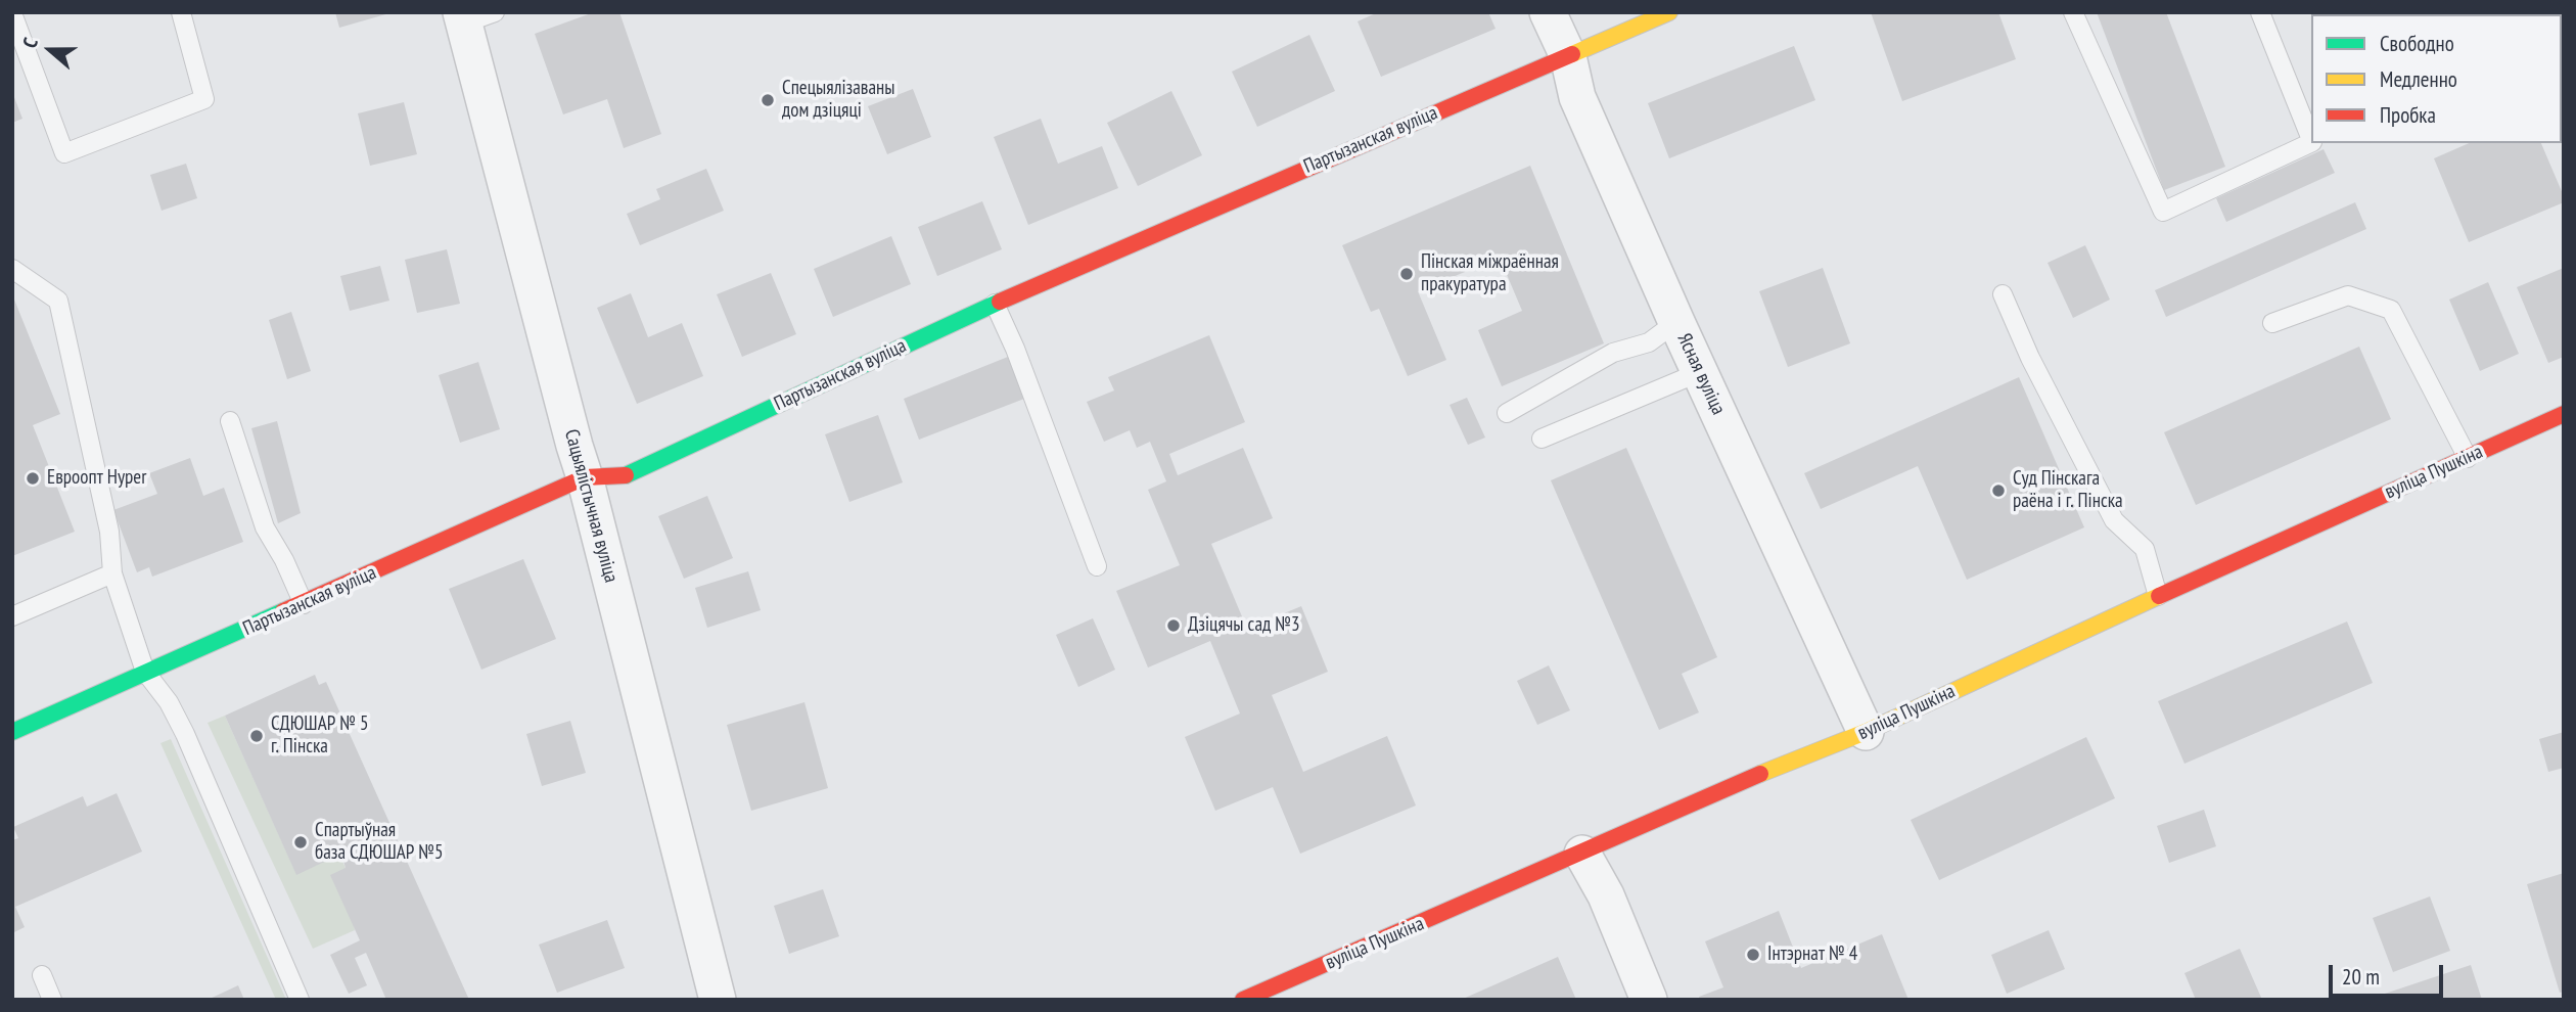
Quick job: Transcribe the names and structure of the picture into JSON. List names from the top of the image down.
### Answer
{
  "streets": {
    "main road": ["Партызанская вуліца", "вуліца Пушкіна"],
    "street": ["Ясная вуліца", "Сацыялістычная вуліца"]
  },
  "crossings": [
    ["Партызанская вуліца", "Ясная вуліца"],
    ["Партызанская вуліца", "Сацыялістычная вуліца"],
    ["Ясная вуліца", "вуліца Пушкіна"]
  ],
  "places": [
    "Спецыялізаваны дом дзіцяці",
    "Пінская міжраённая пракуратура",
    "Евроопт Hyper",
    "Суд Пінскага раёна і г. Пінска",
    "Дзіцячы сад №3",
    "СДЮШАР № 5 г. Пінска",
    "Спартыўная база СДЮШАР №5",
    "Інтэрнат № 4"
  ],
  "legend": ["Свободно", "Медленно", "Пробка"],
  "scale_bar": "20 m",
  "north": "left"
}
